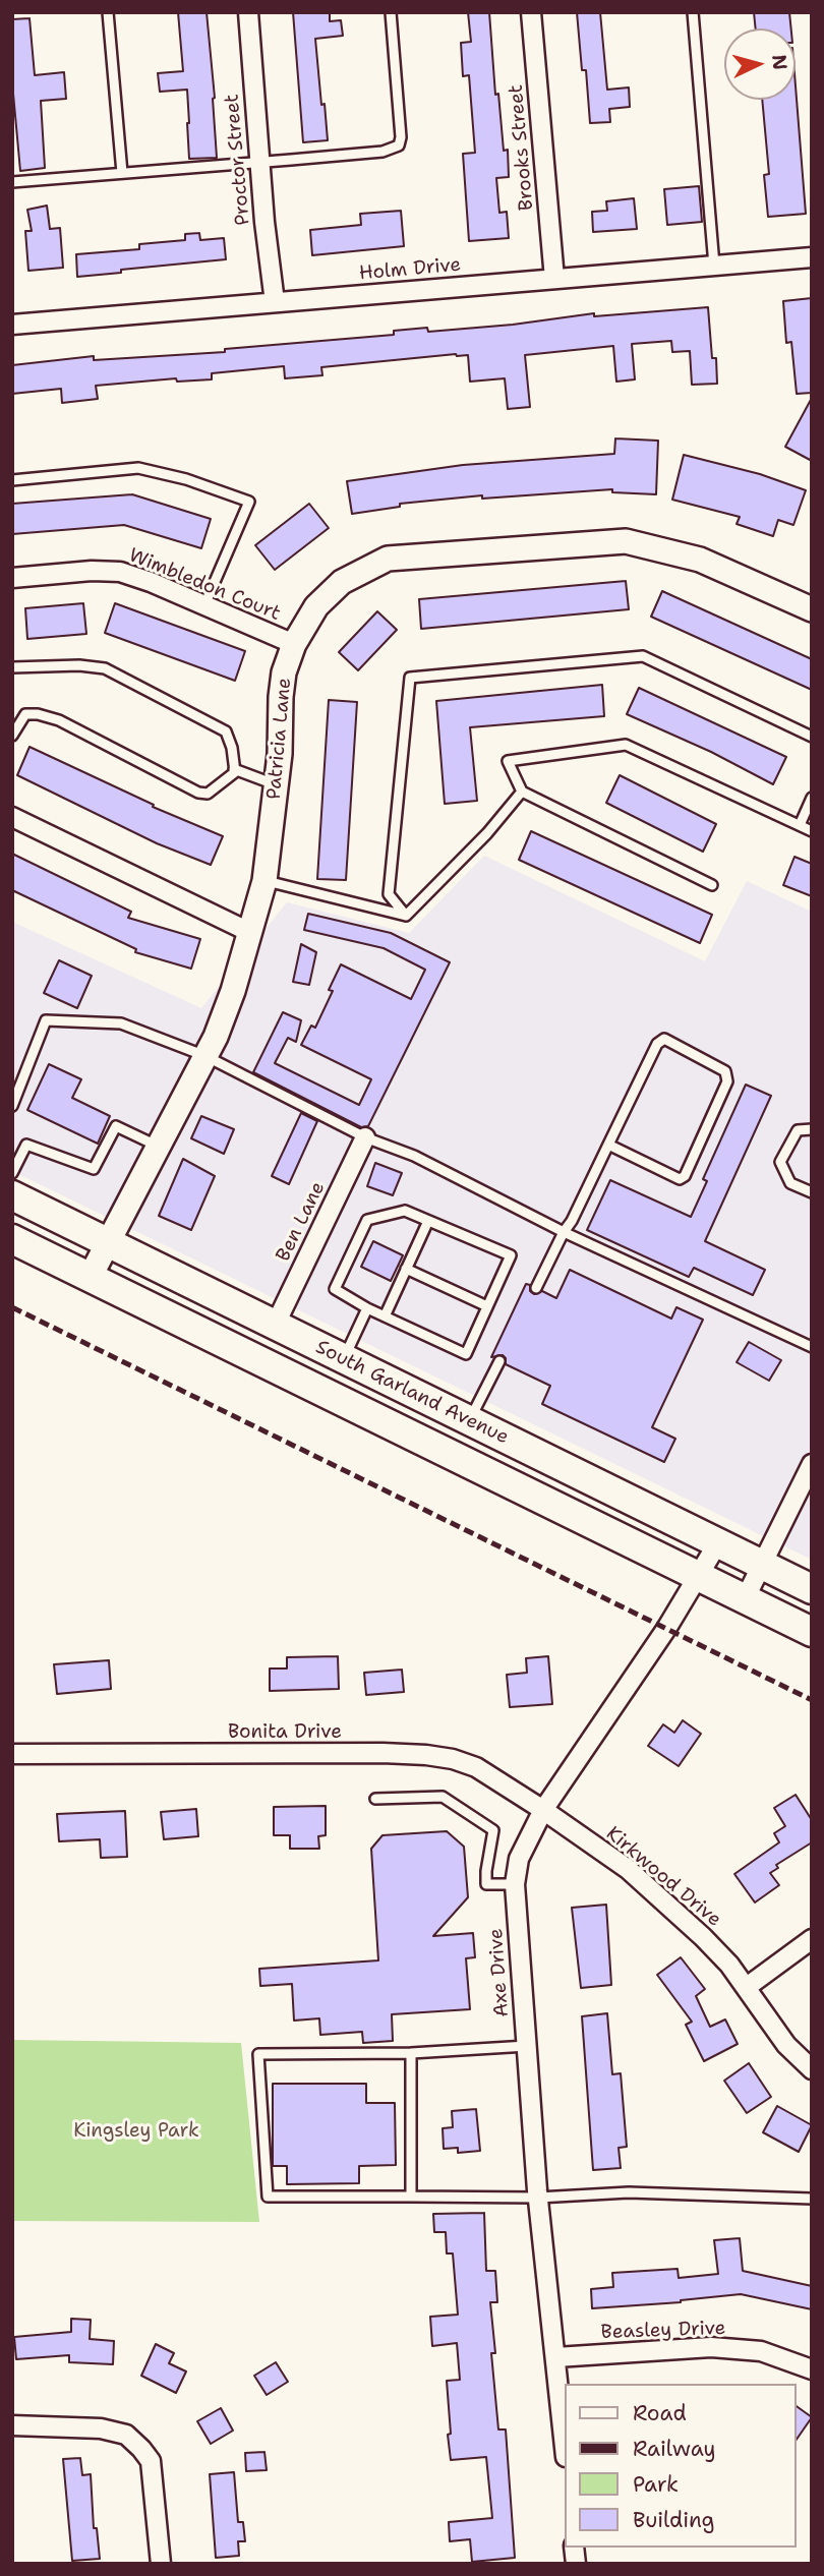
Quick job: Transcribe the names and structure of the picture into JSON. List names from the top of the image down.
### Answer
{
  "streets": {
    "main road": ["South Garland Avenue"],
    "street": [
      "Brooks Street",
      "Proctor Street",
      "Holm Drive",
      "Wimbledon Court",
      "Patricia Lane",
      "Ben Lane",
      "Bonita Drive",
      "Kirkwood Drive",
      "Axe Drive",
      "Beasley Drive"
    ]
  },
  "crossings": [
    ["Brooks Street", "Holm Drive"],
    ["Proctor Street", "Holm Drive"],
    ["Wimbledon Court", "Patricia Lane"],
    ["Patricia Lane", "South Garland Avenue"],
    ["Ben Lane", "South Garland Avenue"],
    ["South Garland Avenue", "Axe Drive"],
    ["Bonita Drive", "Kirkwood Drive"],
    ["Bonita Drive", "Axe Drive"],
    ["Kirkwood Drive", "Axe Drive"],
    ["Axe Drive", "Beasley Drive"]
  ],
  "parks": ["Kingsley Park"],
  "legend": [
    "Road",
    "Railway",
    "Park",
    "Building"
  ],
  "north": "right"
}
